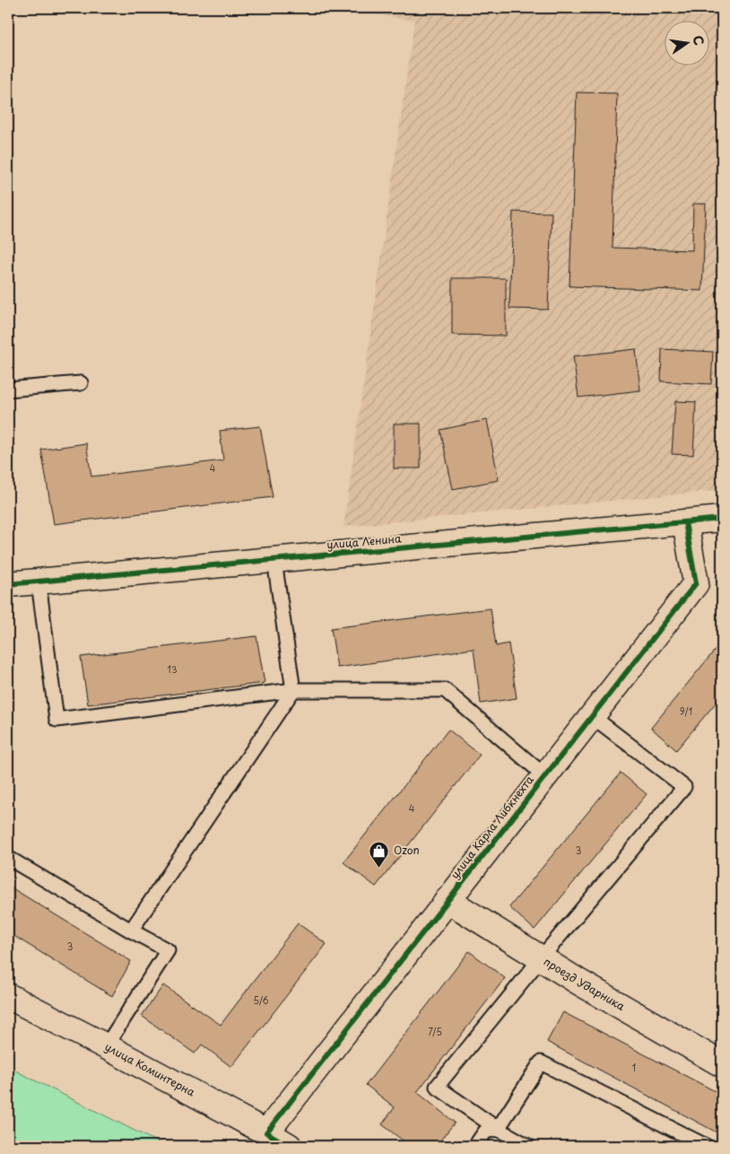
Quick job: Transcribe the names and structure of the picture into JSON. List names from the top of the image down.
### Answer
{
  "streets": {
    "street": [
      "улица Ленина",
      "улица Карла Либкнехта",
      "проезд Ударника",
      "улица Коминтерна"
    ]
  },
  "crossings": [
    ["улица Ленина", "улица Карла Либкнехта"],
    ["улица Карла Либкнехта", "проезд Ударника"],
    ["улица Карла Либкнехта", "улица Коминтерна"]
  ],
  "places": {
    "shop": ["Ozon"]
  },
  "house_numbers": [
    "4",
    "13",
    "9/1",
    "4",
    "3",
    "3",
    "5/6",
    "7/5",
    "1"
  ],
  "north": "right"
}
